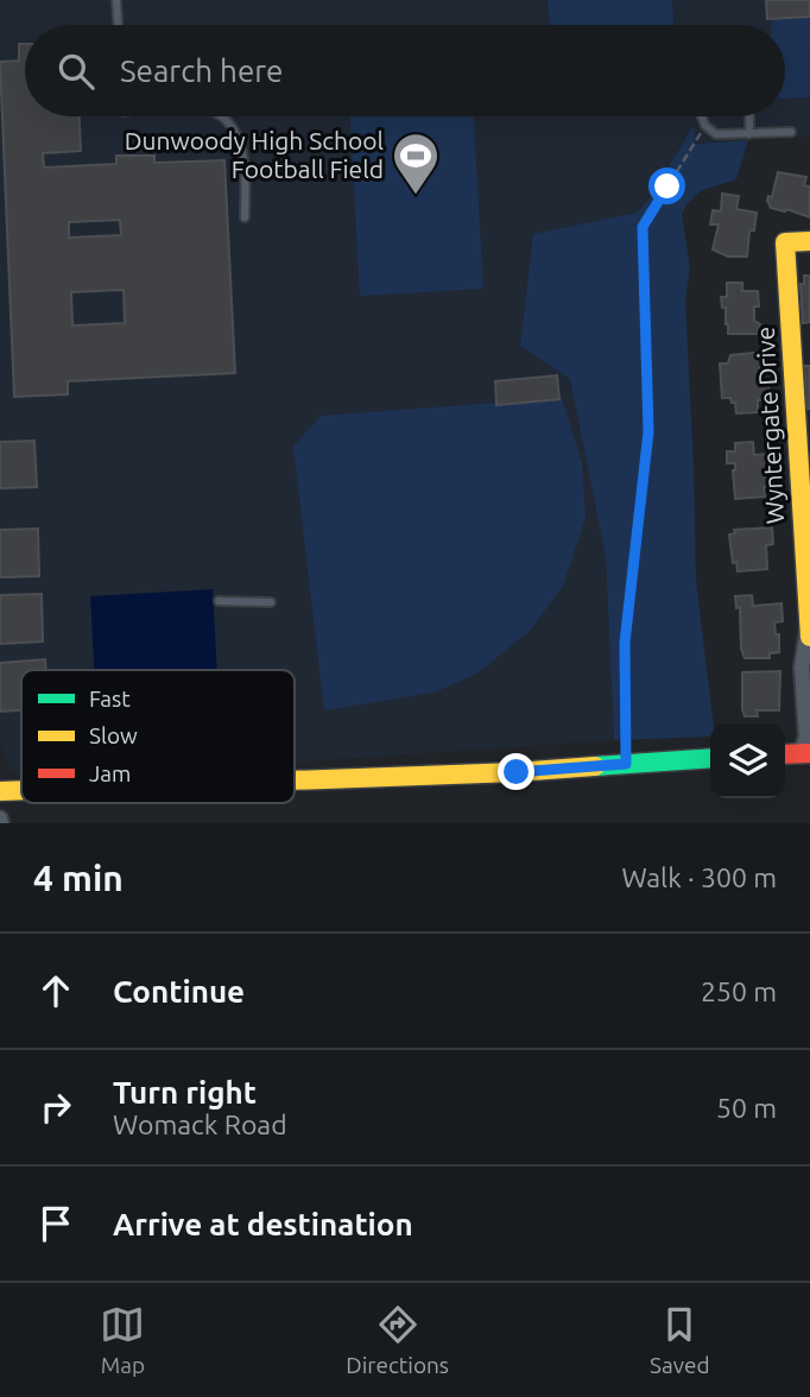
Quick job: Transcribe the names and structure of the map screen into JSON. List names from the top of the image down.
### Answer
{
  "streets": {
    "street": ["Wyntergate Drive"]
  },
  "places": {
    "sports": ["Dunwoody High School Football Field"]
  },
  "legend": ["Fast", "Slow", "Jam"],
  "page": {
    "search": "Search here",
    "heading": ["4 min", "Walk · 300 m"],
    "list": [
      ["Continue", "250 m"],
      ["Turn right", "Womack Road", "50 m"],
      "Arrive at destination"
    ],
    "nav": ["Map", "Directions", "Saved"]
  }
}
